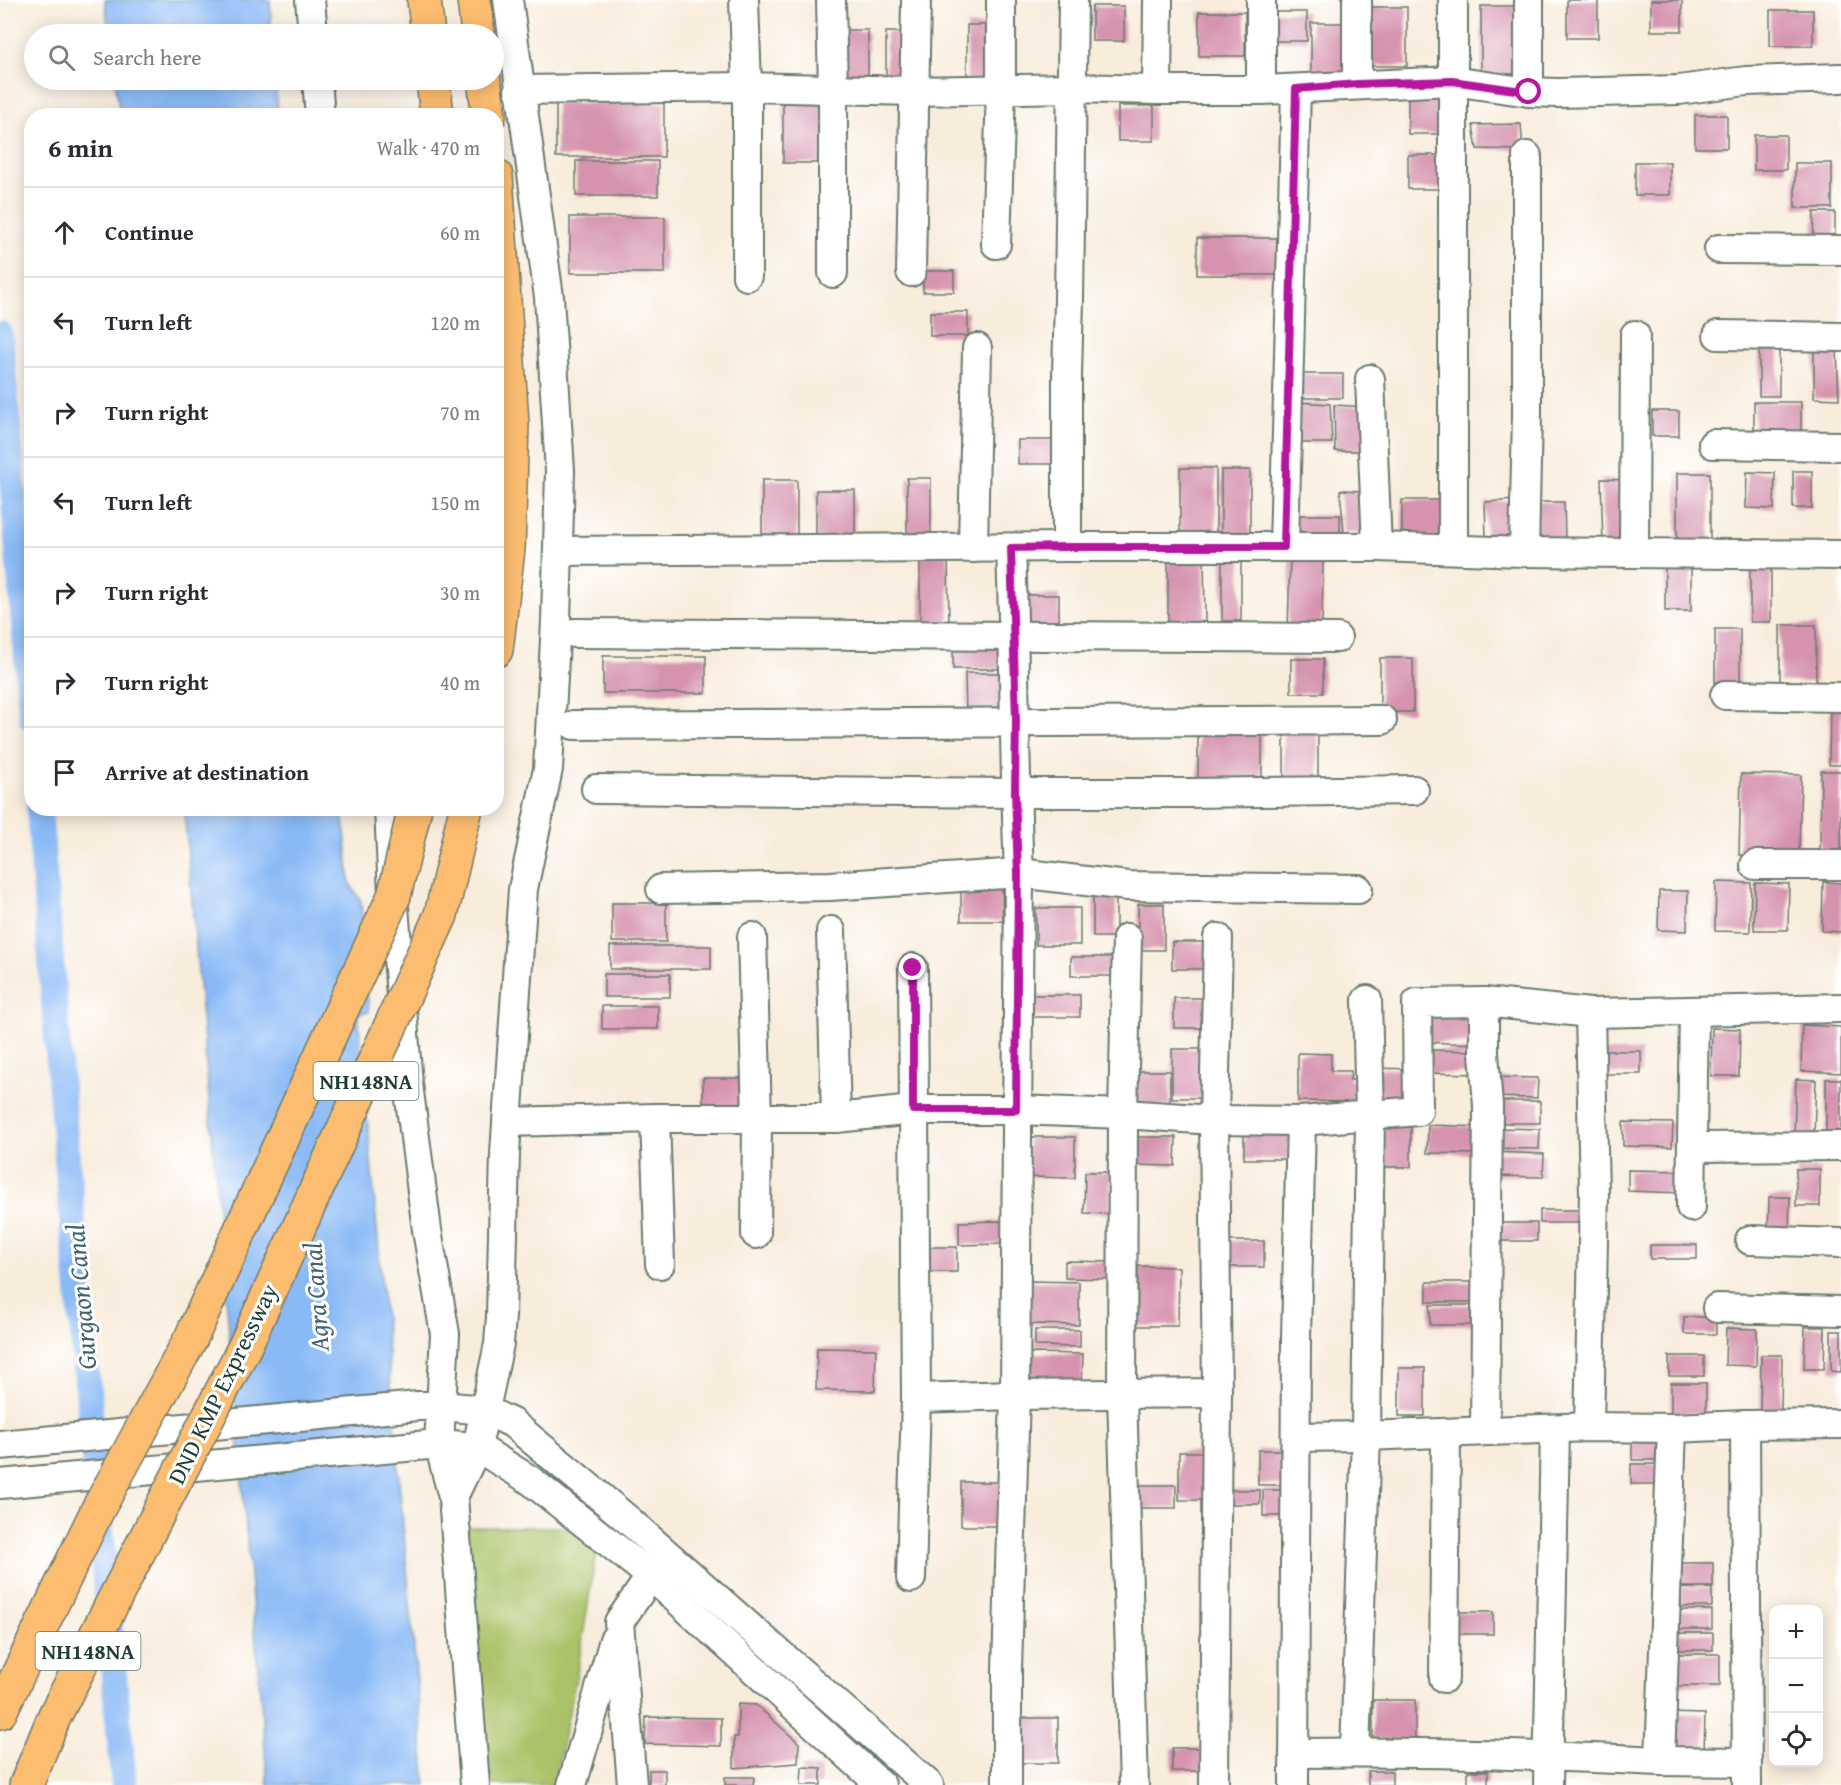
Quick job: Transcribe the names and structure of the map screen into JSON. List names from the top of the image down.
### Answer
{
  "streets": {
    "highway": ["NH148NA", "DND KMP Expressway"]
  },
  "water": ["Gurgaon Canal", "Agra Canal"],
  "page": {
    "search": "Search here",
    "heading": ["6 min", "Walk · 470 m"],
    "list": [
      ["Continue", "60 m"],
      ["Turn left", "120 m"],
      ["Turn right", "70 m"],
      ["Turn left", "150 m"],
      ["Turn right", "30 m"],
      ["Turn right", "40 m"],
      "Arrive at destination"
    ],
    "map_buttons": ["+", "−"]
  }
}
